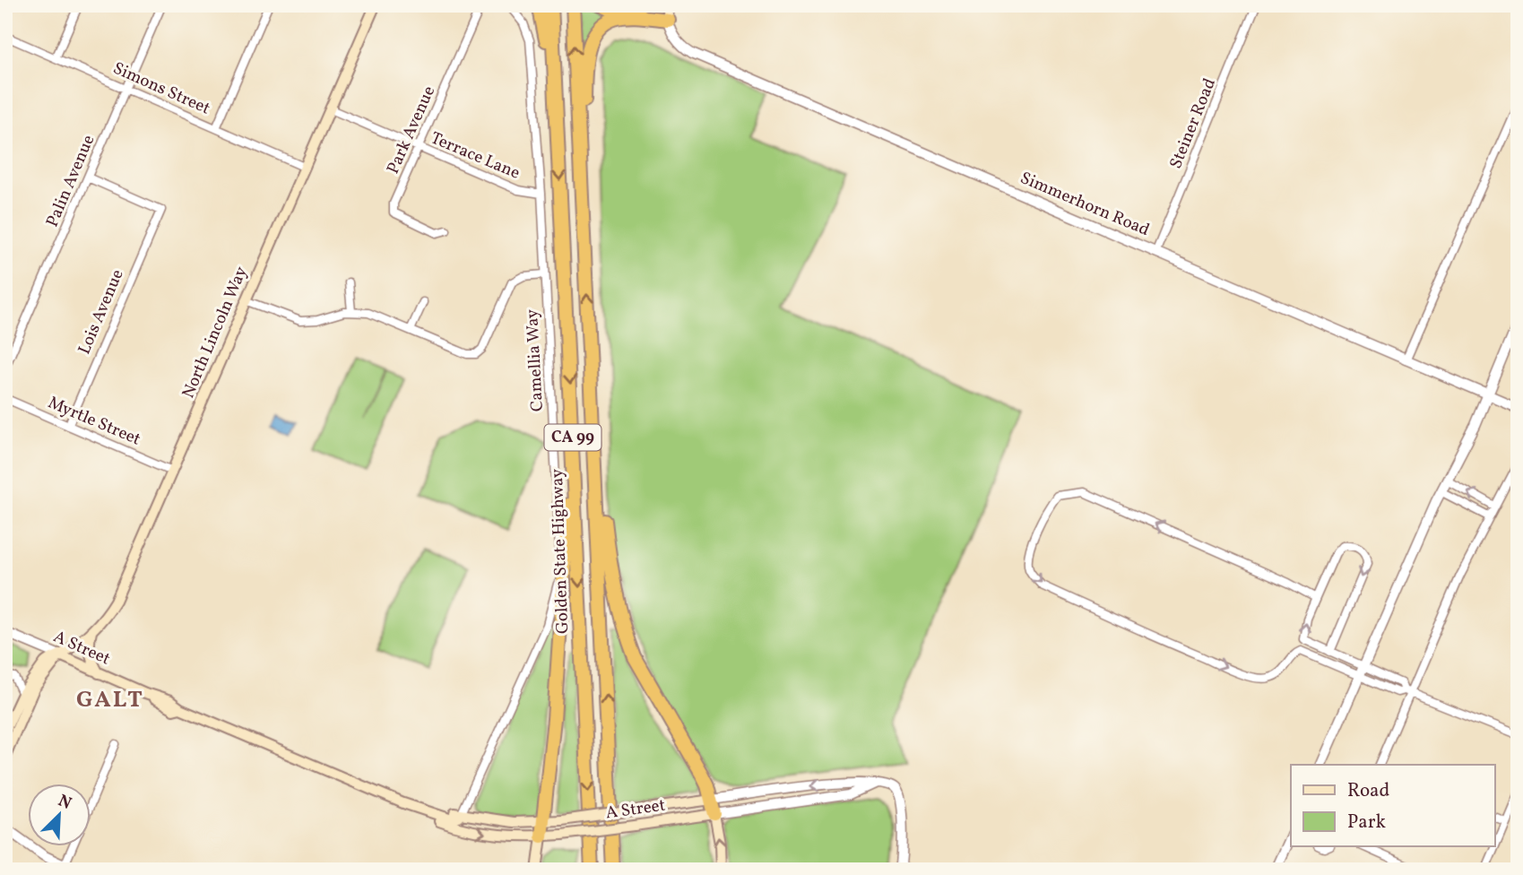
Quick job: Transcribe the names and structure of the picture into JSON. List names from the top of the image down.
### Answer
{
  "streets": {
    "highway": ["CA 99", "Golden State Highway"],
    "main road": ["North Lincoln Way", "A Street"],
    "street": [
      "Simons Street",
      "Steiner Road",
      "Park Avenue",
      "Terrace Lane",
      "Palin Avenue",
      "Simmerhorn Road",
      "Lois Avenue",
      "Camellia Way",
      "Myrtle Street"
    ]
  },
  "crossings": [
    ["Simons Street", "Palin Avenue"],
    ["Simons Street", "North Lincoln Way"],
    ["Steiner Road", "Simmerhorn Road"],
    ["Park Avenue", "Terrace Lane"],
    ["Terrace Lane", "North Lincoln Way"],
    ["Terrace Lane", "Camellia Way"],
    ["Palin Avenue", "Lois Avenue"],
    ["Lois Avenue", "Myrtle Street"],
    ["North Lincoln Way", "Myrtle Street"],
    ["North Lincoln Way", "A Street"],
    ["Camellia Way", "A Street"]
  ],
  "districts": ["GALT"],
  "legend": ["Road", "Park"],
  "north": "top right"
}
